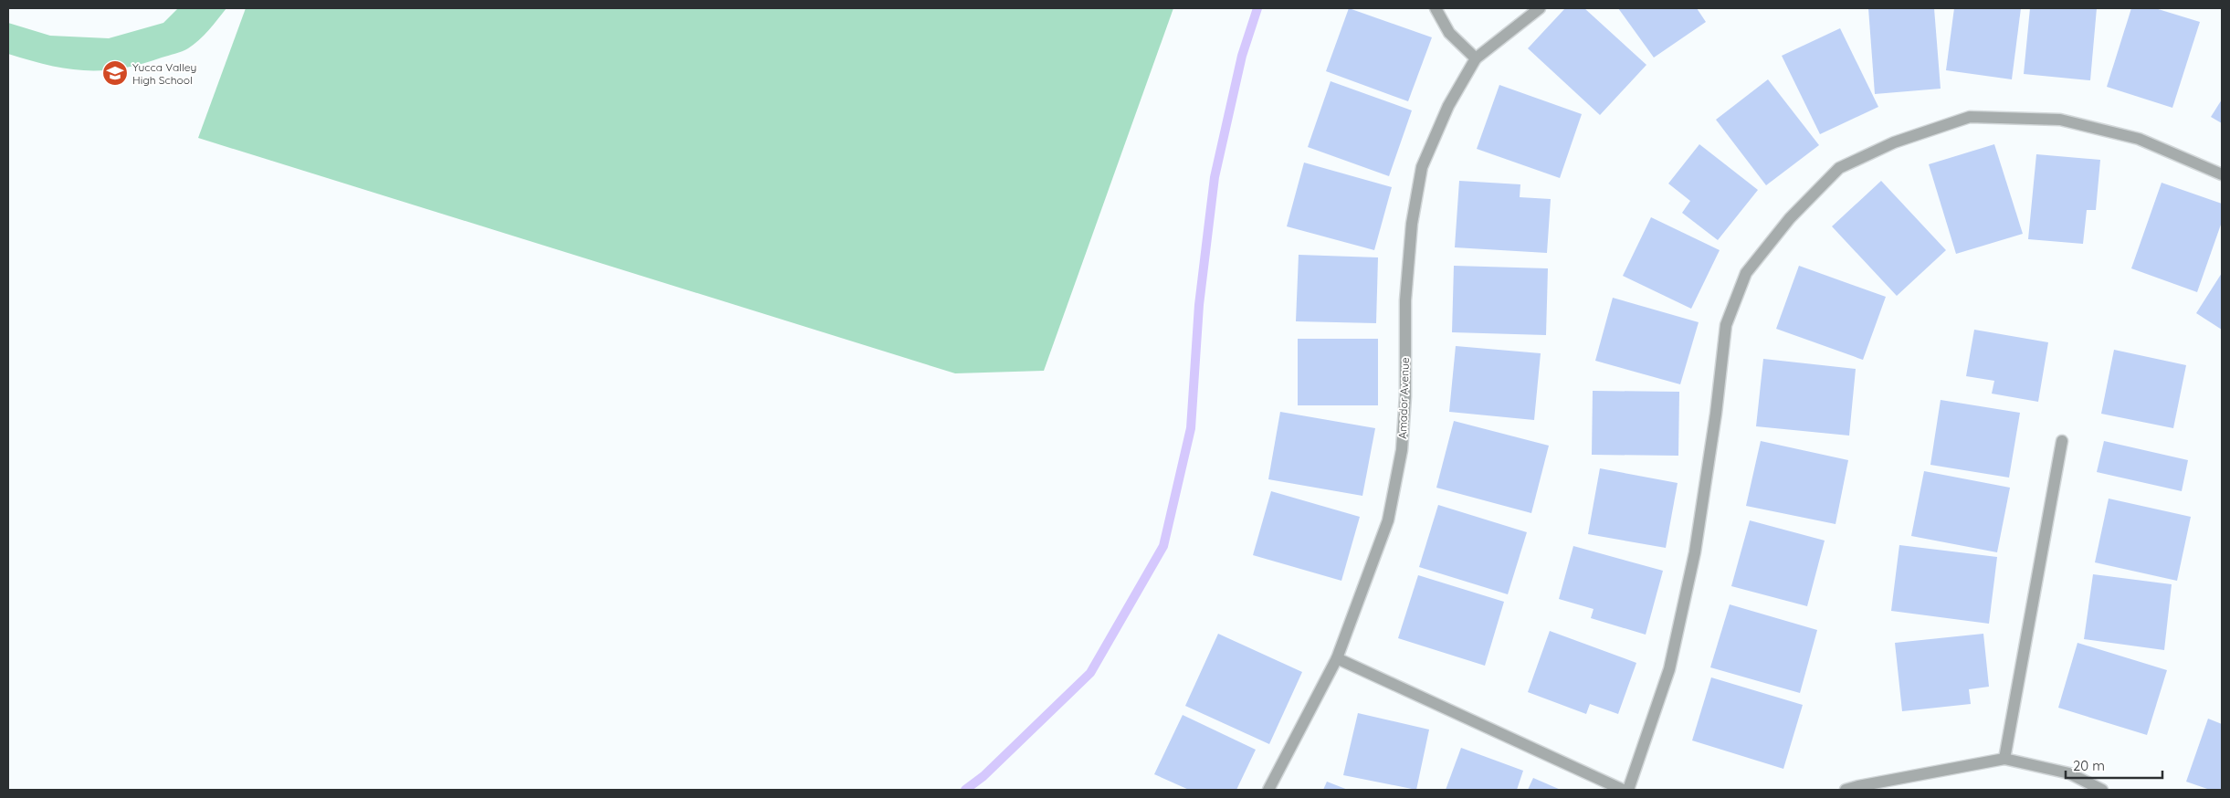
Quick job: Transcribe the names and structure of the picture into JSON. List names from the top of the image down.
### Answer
{
  "streets": {
    "lane": ["Amador Avenue"]
  },
  "places": {
    "school or university": ["Yucca Valley High School"]
  },
  "scale_bar": "20 m"
}
